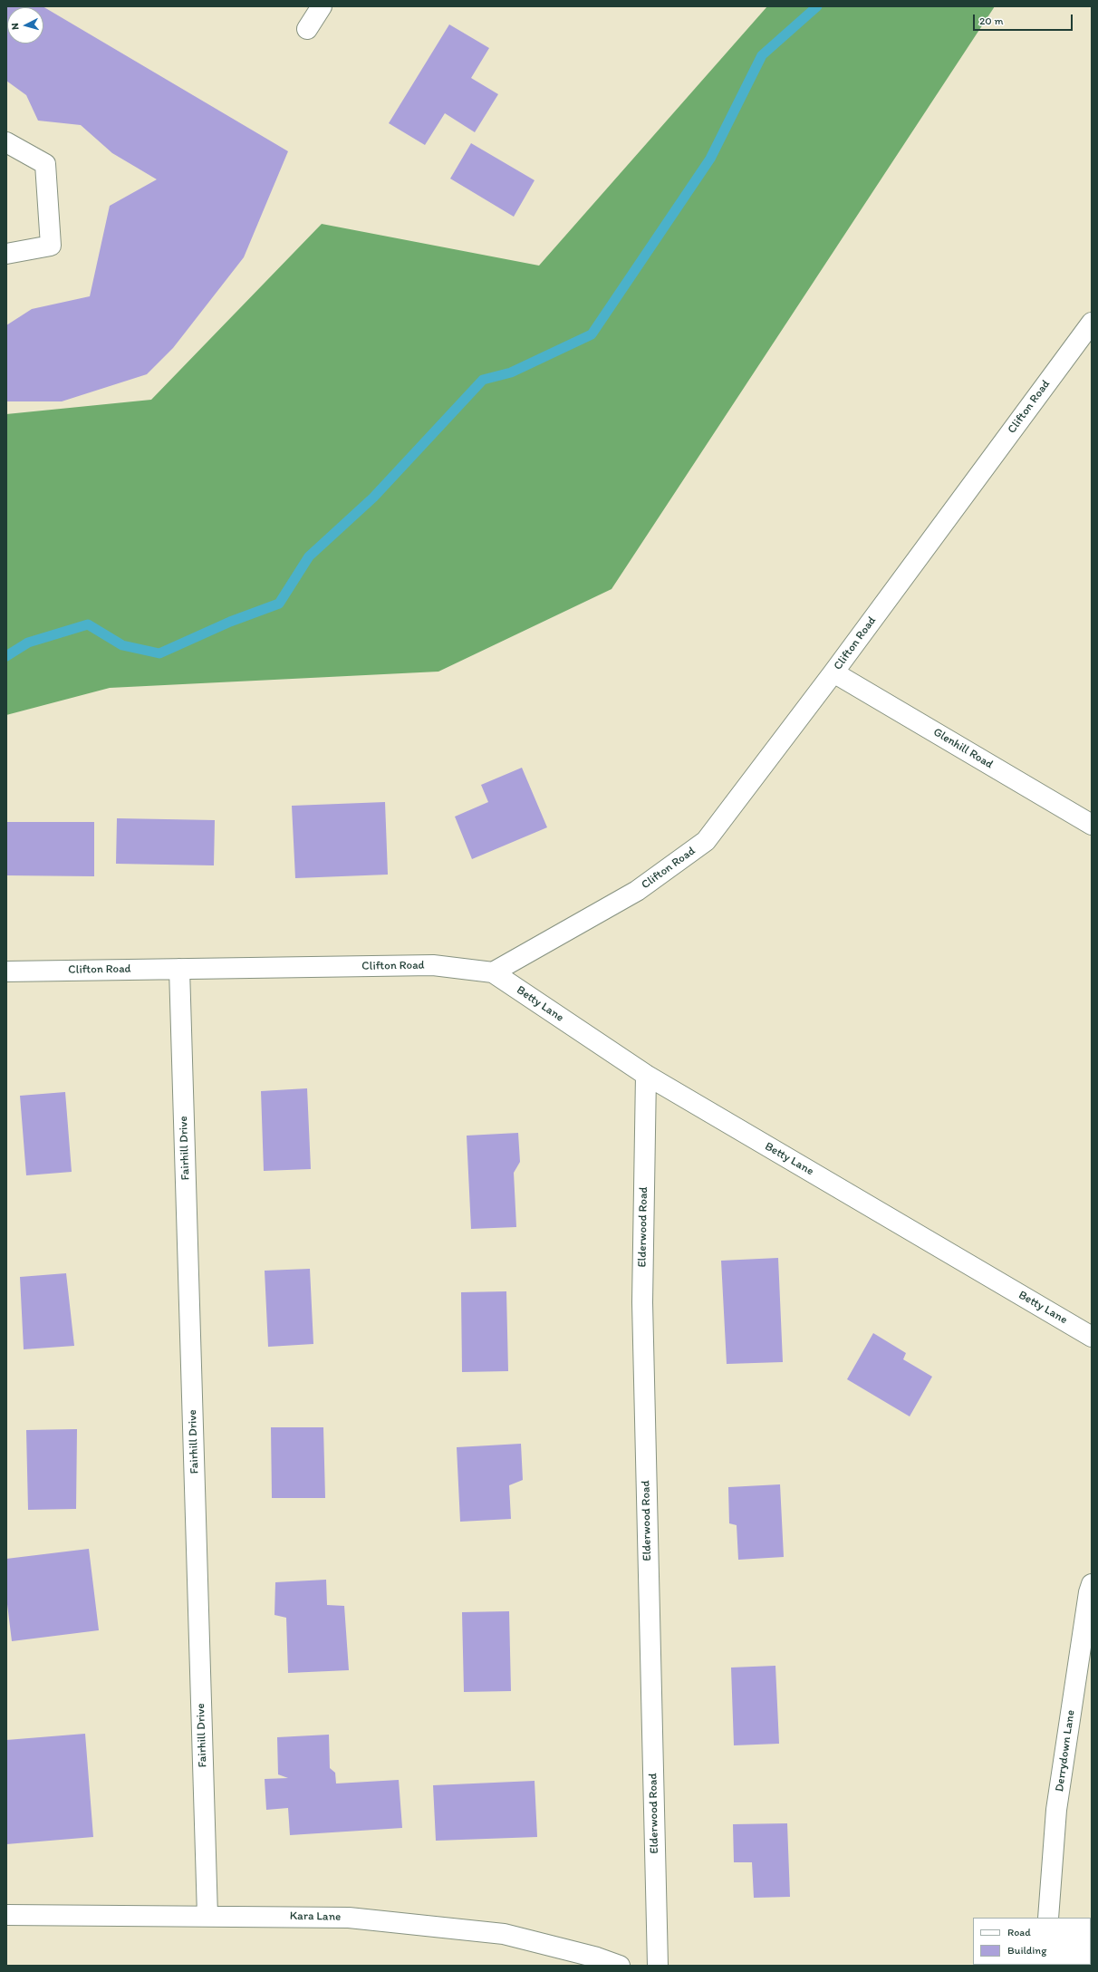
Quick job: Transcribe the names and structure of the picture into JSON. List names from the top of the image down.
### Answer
{
  "streets": {
    "street": [
      "Clifton Road",
      "Glenhill Road",
      "Betty Lane",
      "Fairhill Drive",
      "Elderwood Road",
      "Derrydown Lane",
      "Kara Lane"
    ]
  },
  "crossings": [
    ["Clifton Road", "Glenhill Road"],
    ["Clifton Road", "Betty Lane"],
    ["Clifton Road", "Fairhill Drive"],
    ["Betty Lane", "Elderwood Road"],
    ["Fairhill Drive", "Kara Lane"]
  ],
  "legend": ["Road", "Building"],
  "scale_bar": "20 m",
  "north": "left"
}
